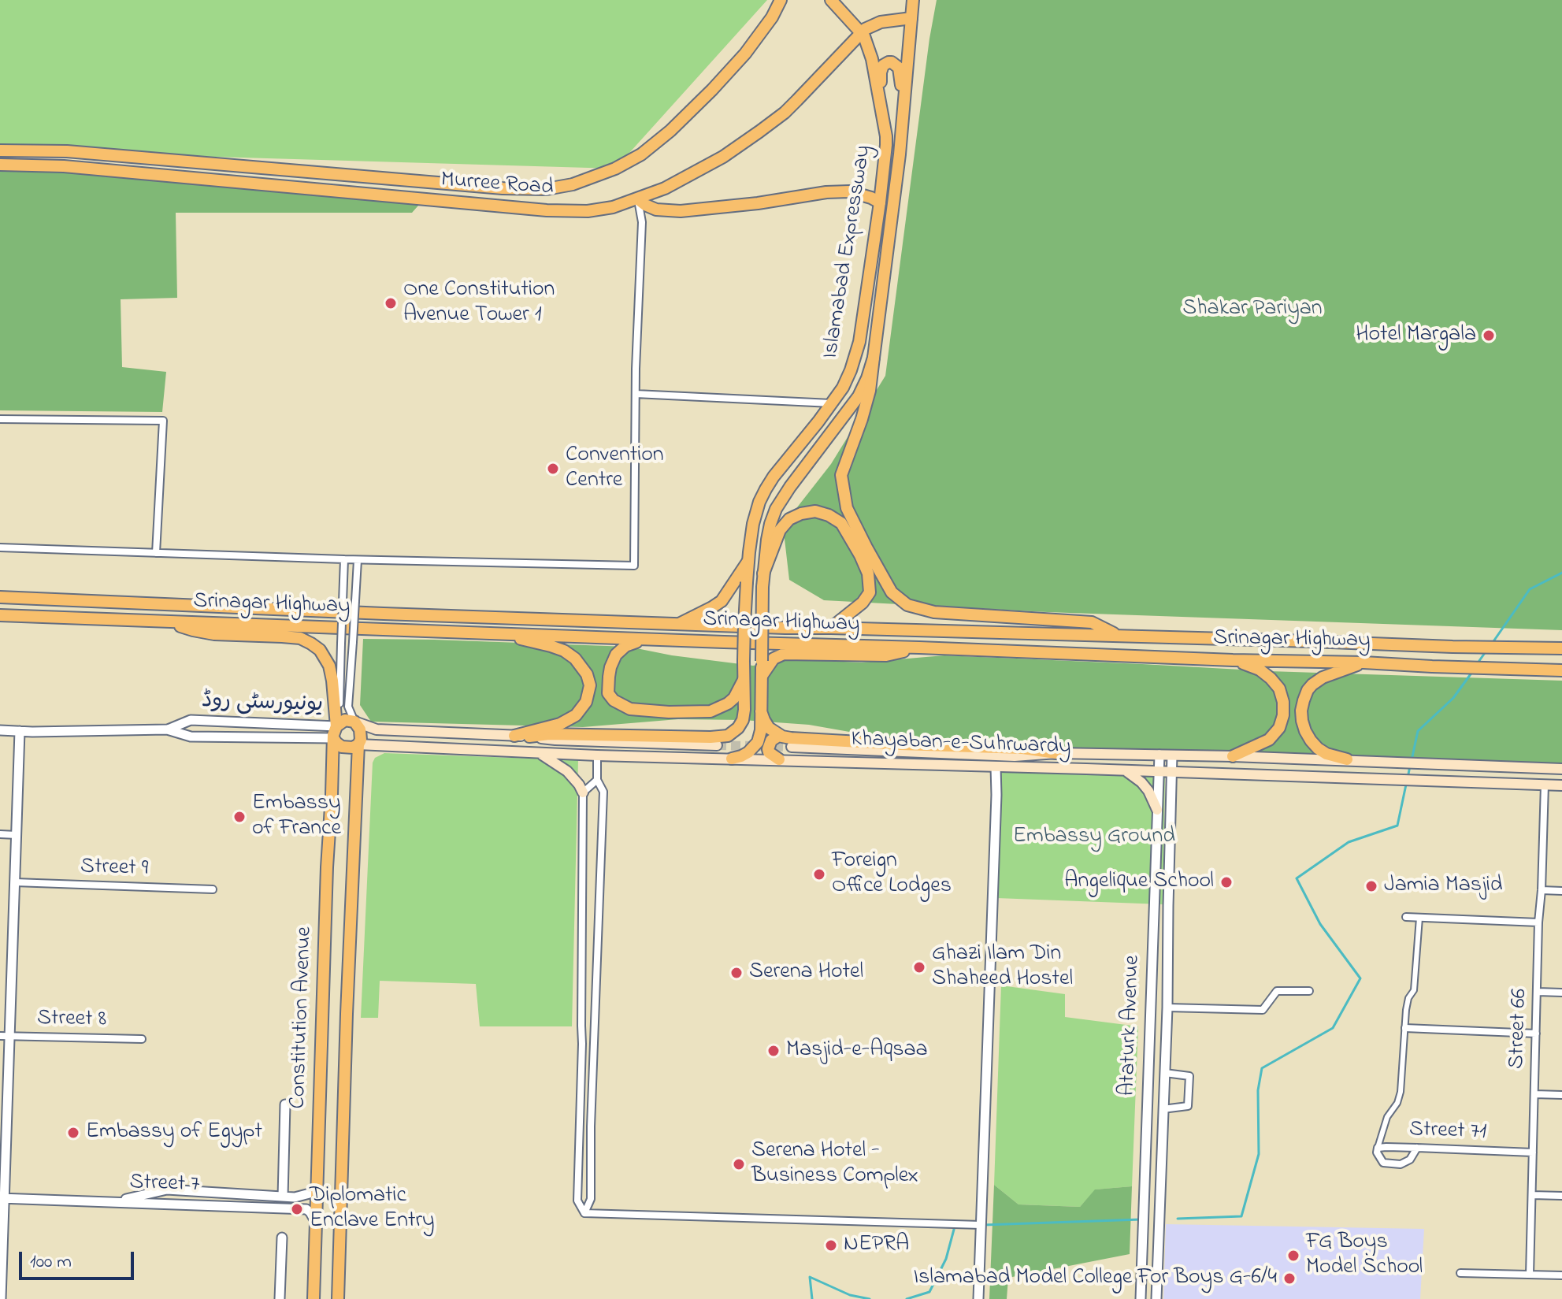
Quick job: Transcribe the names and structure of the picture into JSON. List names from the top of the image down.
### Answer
{
  "streets": {
    "main road": [
      "Murree Road",
      "Islamabad Expressway",
      "Srinagar Highway",
      "Khayaban-e-Suhrwardy",
      "Constitution Avenue"
    ],
    "street": [
      "یونیورسٹی روڈ",
      "Street 9",
      "Street 8",
      "Ataturk Avenue",
      "Street 66",
      "Street 71",
      "Street 7"
    ]
  },
  "crossings": [
    ["Murree Road", "Islamabad Expressway"],
    ["Islamabad Expressway", "Khayaban-e-Suhrwardy"],
    ["یونیورسٹی روڈ", "Khayaban-e-Suhrwardy"],
    ["یونیورسٹی روڈ", "Constitution Avenue"],
    ["Khayaban-e-Suhrwardy", "Constitution Avenue"],
    ["Khayaban-e-Suhrwardy", "Ataturk Avenue"],
    ["Khayaban-e-Suhrwardy", "Street 66"],
    ["Constitution Avenue", "Street 7"],
    ["Street 66", "Street 71"]
  ],
  "parks": ["Shakar Pariyan", "Embassy Ground"],
  "places": [
    "One Constitution Avenue Tower 1",
    "Hotel Margala",
    "Convention Centre",
    "Embassy of France",
    "Foreign Office Lodges",
    "Angelique School",
    "Jamia Masjid",
    "Ghazi Ilam Din Shaheed Hostel",
    "Serena Hotel",
    "Masjid-e-Aqsaa",
    "Embassy of Egypt",
    "Serena Hotel - Business Complex",
    "Diplomatic Enclave Entry",
    "NEPRA",
    "FG Boys Model School",
    "Islamabad Model College For Boys G-6/4"
  ],
  "scale_bar": "100 m"
}
